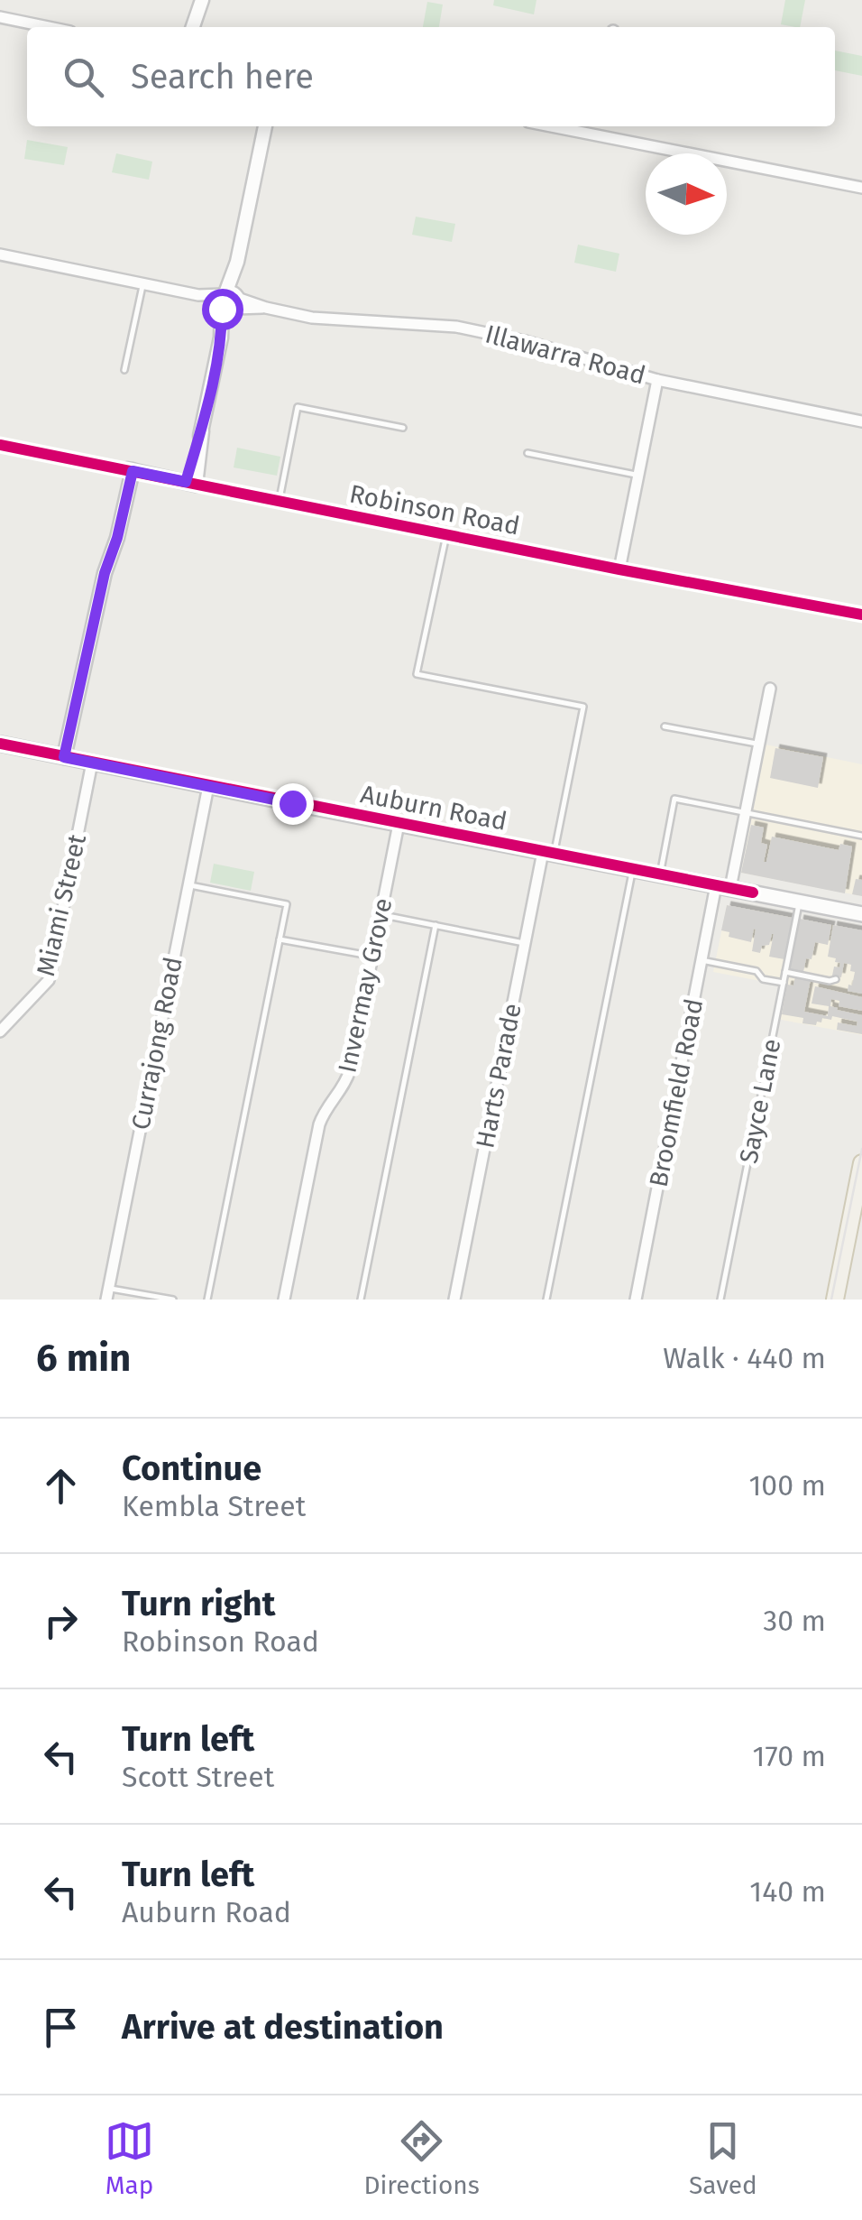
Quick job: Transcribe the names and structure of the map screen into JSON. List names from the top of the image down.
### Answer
{
  "streets": {
    "main road": ["Auburn Road"],
    "street": [
      "Illawarra Road",
      "Robinson Road",
      "Miami Street",
      "Invermay Grove",
      "Currajong Road",
      "Harts Parade",
      "Broomfield Road"
    ],
    "lane": ["Sayce Lane"]
  },
  "crossings": [
    ["Auburn Road", "Miami Street"],
    ["Auburn Road", "Invermay Grove"],
    ["Auburn Road", "Currajong Road"],
    ["Auburn Road", "Harts Parade"],
    ["Auburn Road", "Broomfield Road"],
    ["Auburn Road", "Sayce Lane"]
  ],
  "north": "right",
  "page": {
    "search": "Search here",
    "heading": ["6 min", "Walk · 440 m"],
    "list": [
      ["Continue", "Kembla Street", "100 m"],
      ["Turn right", "Robinson Road", "30 m"],
      ["Turn left", "Scott Street", "170 m"],
      ["Turn left", "Auburn Road", "140 m"],
      "Arrive at destination"
    ],
    "nav": ["Map", "Directions", "Saved"]
  }
}
